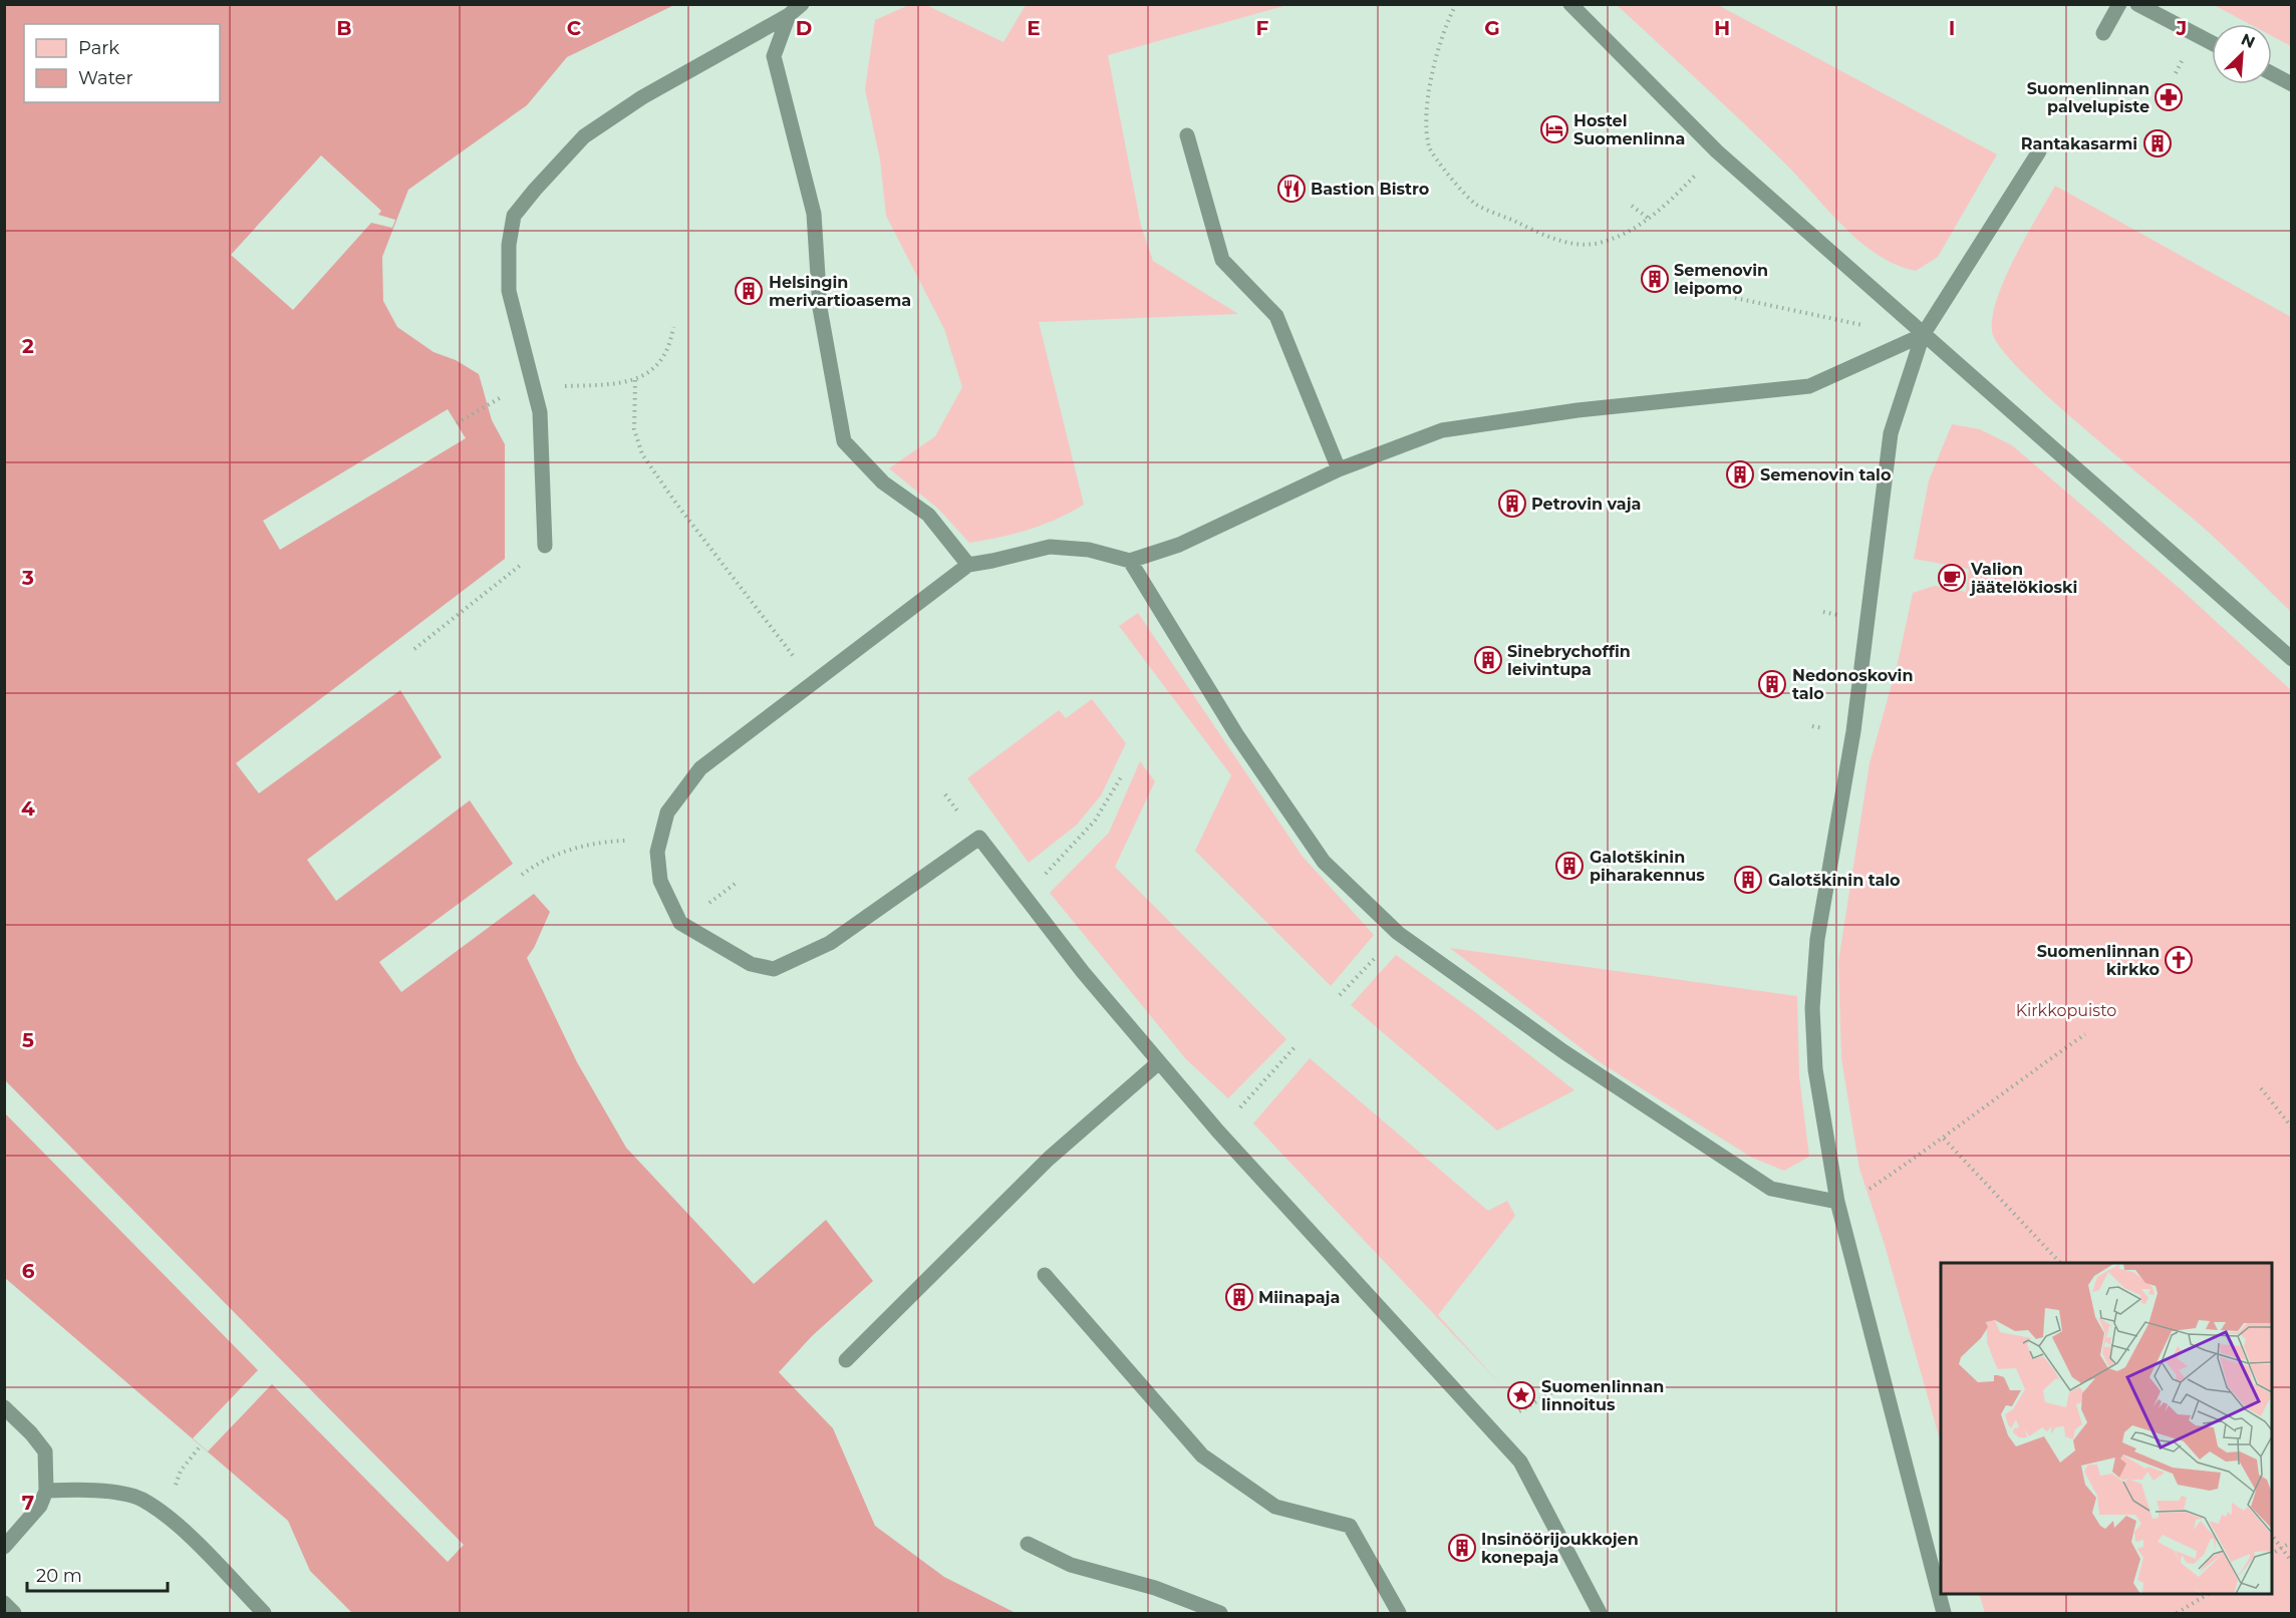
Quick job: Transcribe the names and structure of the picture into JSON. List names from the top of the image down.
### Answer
{
  "parks": ["Kirkkopuisto"],
  "places": {
    "pharmacy": ["Suomenlinnan palvelupiste"],
    "hotel": ["Hostel Suomenlinna"],
    "building": [
      "Rantakasarmi",
      "Semenovin leipomo",
      "Helsingin merivartioasema",
      "Semenovin talo",
      "Petrovin vaja",
      "Sinebrychoffin leivintupa",
      "Nedonoskovin talo",
      "Galotškinin piharakennus",
      "Galotškinin talo",
      "Miinapaja",
      "Insinöörijoukkojen konepaja"
    ],
    "restaurant": ["Bastion Bistro"],
    "cafe": ["Valion jäätelökioski"],
    "church": ["Suomenlinnan kirkko"],
    "place": ["Suomenlinnan linnoitus"]
  },
  "legend": ["Park", "Water"],
  "scale_bar": "20 m",
  "north": "top right",
  "grid": {
    "columns": [
      "B",
      "C",
      "D",
      "E",
      "F",
      "G",
      "H",
      "I",
      "J"
    ],
    "rows": [
      "2",
      "3",
      "4",
      "5",
      "6",
      "7"
    ]
  }
}
